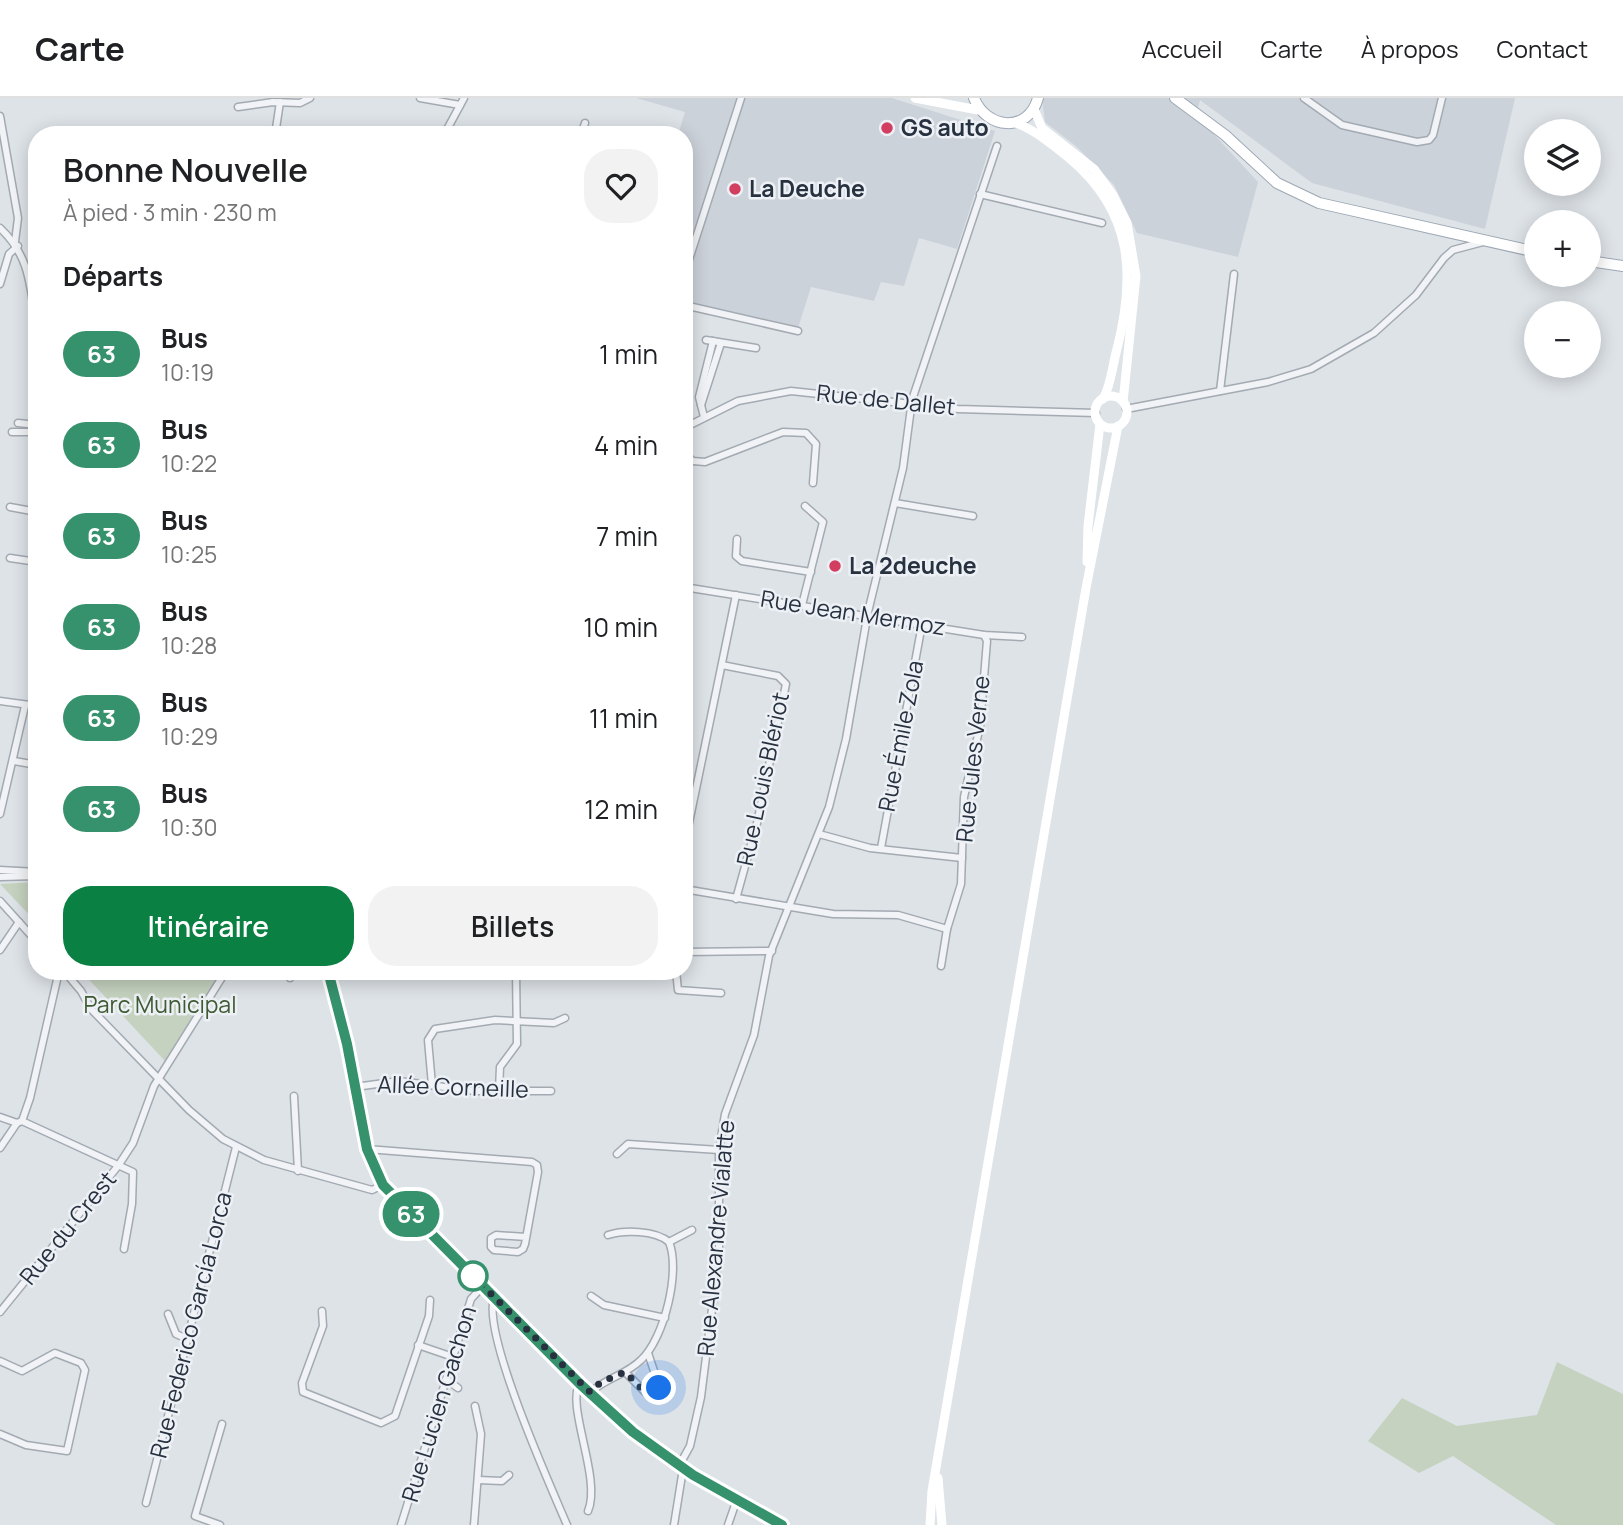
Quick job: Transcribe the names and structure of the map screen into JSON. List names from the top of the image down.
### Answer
{
  "streets": {
    "street": [
      "Rue de Dallet",
      "Rue Jean Mermoz",
      "Rue Émile Zola",
      "Rue Jules Verne",
      "Rue Louis Blériot",
      "Allée Corneille",
      "Rue du Crest",
      "Rue Alexandre Vialatte",
      "Rue Federico García Lorca",
      "Rue Lucien Gachon"
    ]
  },
  "crossings": [
    ["Rue de Dallet", "Rue Alexandre Vialatte"],
    ["Rue Jean Mermoz", "Rue Émile Zola"],
    ["Rue Jean Mermoz", "Rue Jules Verne"],
    ["Rue Jean Mermoz", "Rue Alexandre Vialatte"]
  ],
  "parks": ["Parc Municipal"],
  "places": ["GS auto", "La Deuche", "La 2deuche"],
  "lines": ["bus line 63"],
  "page": {
    "header": "Carte",
    "nav": [
      "Accueil",
      "Carte",
      "À propos",
      "Contact"
    ],
    "on_map": "63",
    "map_buttons": ["+", "−"],
    "heading": [
      ["Bonne Nouvelle", "À pied · 3 min · 230 m"],
      "Départs"
    ],
    "list": [
      {
        "mark": "63",
        "name": "Bus",
        "note": "10:19",
        "value": "1 min"
      },
      {
        "mark": "63",
        "name": "Bus",
        "note": "10:22",
        "value": "4 min"
      },
      {
        "mark": "63",
        "name": "Bus",
        "note": "10:25",
        "value": "7 min"
      },
      {
        "mark": "63",
        "name": "Bus",
        "note": "10:28",
        "value": "10 min"
      },
      {
        "mark": "63",
        "name": "Bus",
        "note": "10:29",
        "value": "11 min"
      },
      {
        "mark": "63",
        "name": "Bus",
        "note": "10:30",
        "value": "12 min"
      }
    ],
    "buttons": ["Itinéraire", "Billets"]
  }
}
